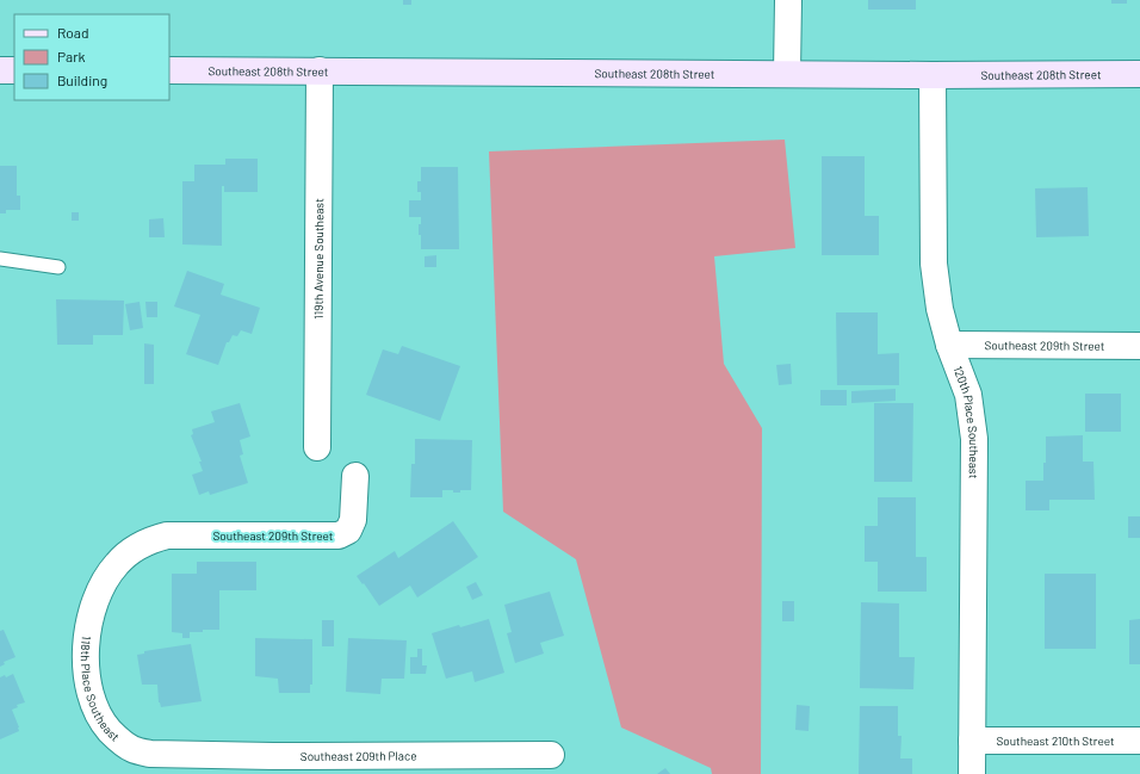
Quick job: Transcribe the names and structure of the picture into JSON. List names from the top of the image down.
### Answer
{
  "streets": {
    "main road": ["Southeast 208th Street"],
    "street": [
      "119th Avenue Southeast",
      "Southeast 209th Street",
      "120th Place Southeast",
      "118th Place Southeast",
      "Southeast 210th Street",
      "Southeast 209th Place"
    ]
  },
  "crossings": [
    ["Southeast 208th Street", "119th Avenue Southeast"],
    ["Southeast 208th Street", "120th Place Southeast"],
    ["Southeast 209th Street", "120th Place Southeast"],
    ["Southeast 209th Street", "118th Place Southeast"],
    ["120th Place Southeast", "Southeast 210th Street"],
    ["118th Place Southeast", "Southeast 209th Place"]
  ],
  "legend": ["Road", "Park", "Building"]
}
